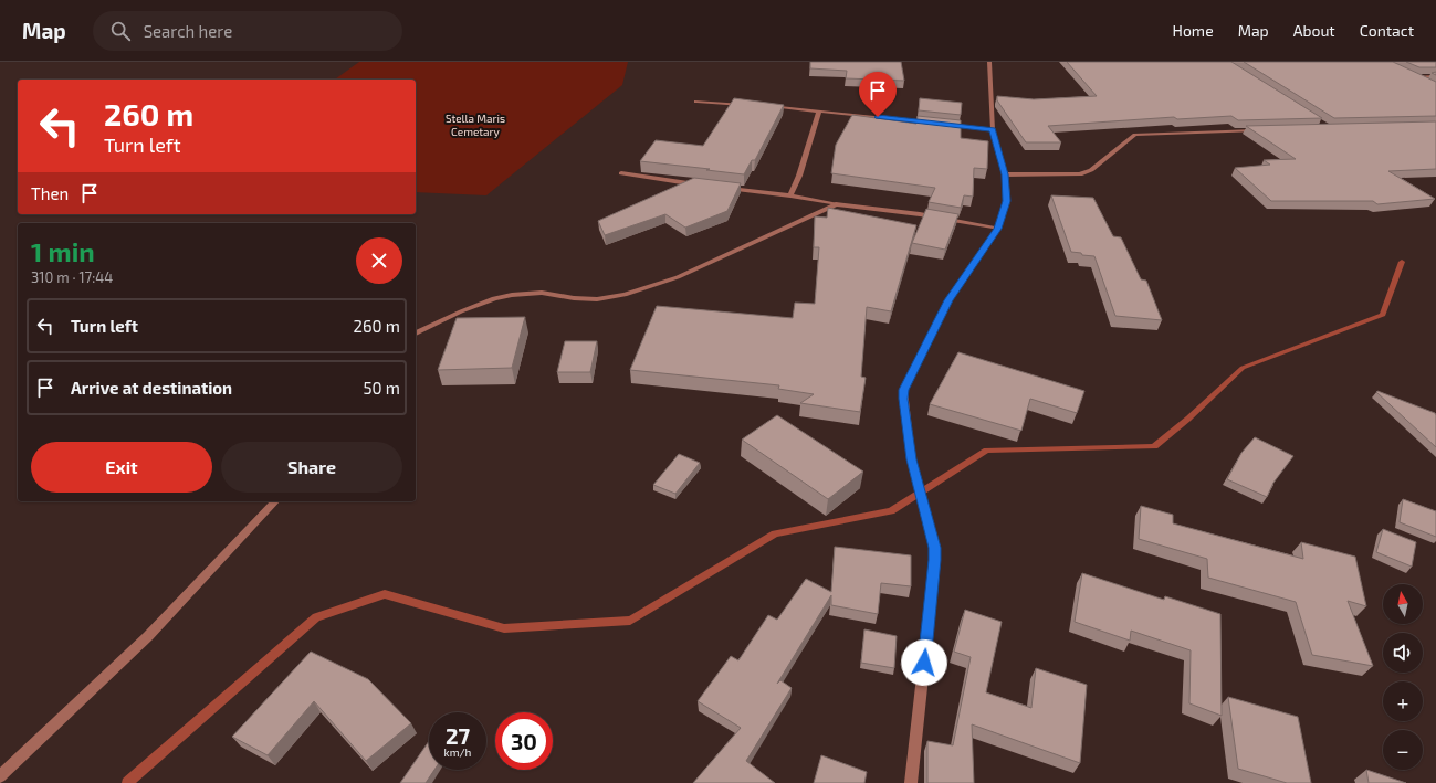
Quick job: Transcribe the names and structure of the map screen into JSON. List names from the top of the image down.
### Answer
{
  "parks": ["Stella Maris Cemetary"],
  "north": "top",
  "page": {
    "header": "Map",
    "search": "Search here",
    "nav": [
      "Home",
      "Map",
      "About",
      "Contact"
    ],
    "turn": ["260 m", "Turn left"],
    "then": "Then",
    "heading": ["1 min", "310 m · 17:44"],
    "list": [
      {
        "name": "Turn left",
        "value": "260 m"
      },
      {
        "name": "Arrive at destination",
        "value": "50 m"
      }
    ],
    "buttons": ["Exit", "Share"],
    "map_buttons": ["+", "−"],
    "speed": "27 km/h",
    "limit": "30"
  }
}
